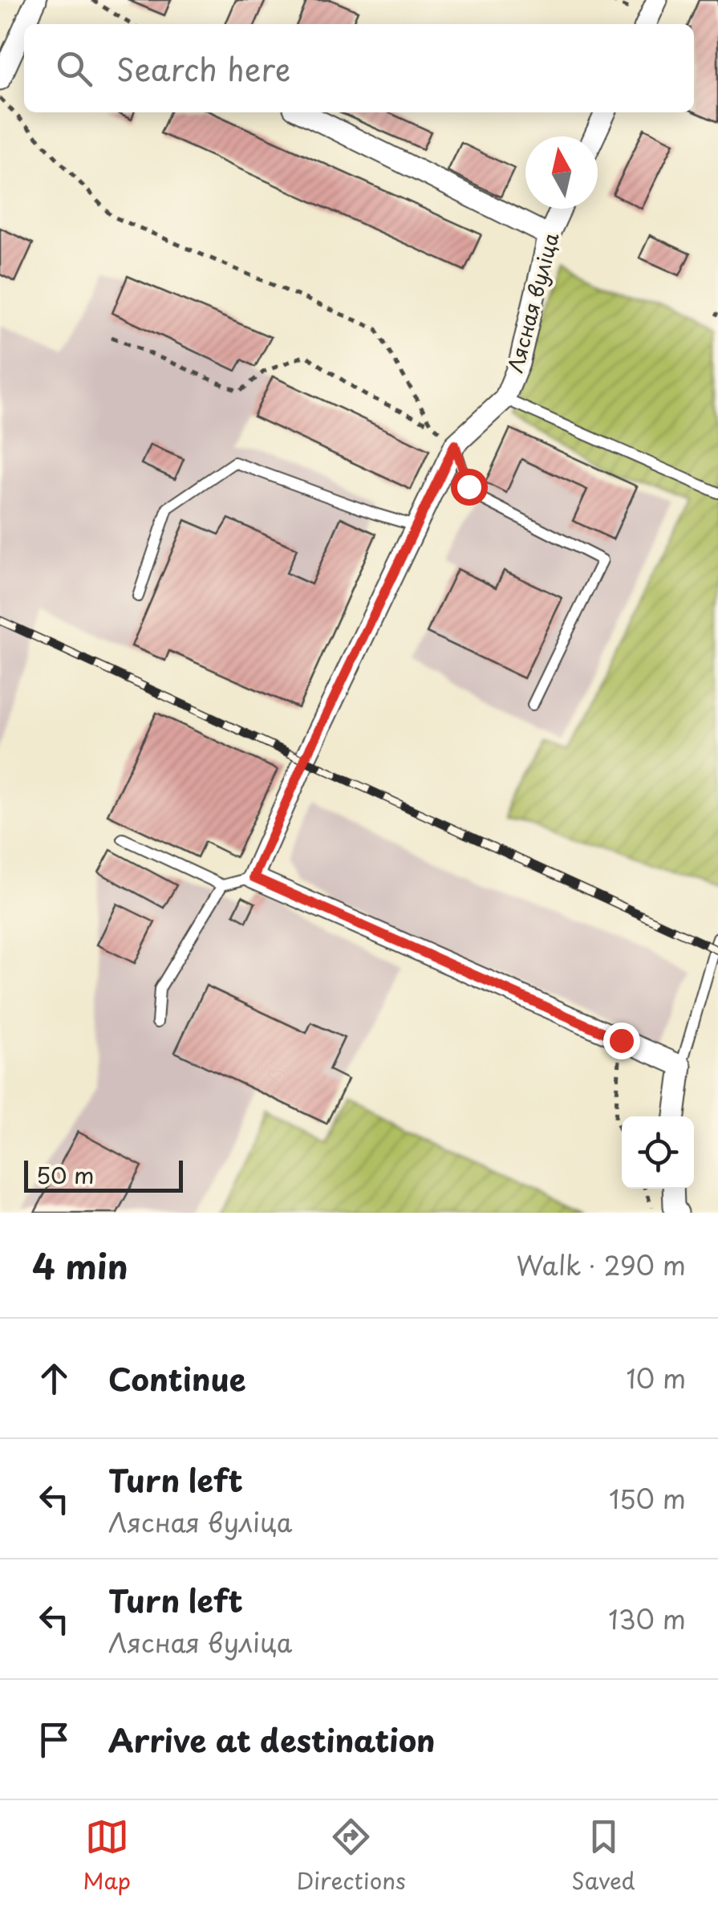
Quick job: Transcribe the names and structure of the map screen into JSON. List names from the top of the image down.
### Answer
{
  "streets": {
    "street": ["Лясная вуліца"]
  },
  "scale_bar": "50 m",
  "north": "top",
  "page": {
    "search": "Search here",
    "scale": "50 m",
    "heading": ["4 min", "Walk · 290 m"],
    "list": [
      ["Continue", "10 m"],
      ["Turn left", "Лясная вуліца", "150 m"],
      ["Turn left", "Лясная вуліца", "130 m"],
      "Arrive at destination"
    ],
    "nav": ["Map", "Directions", "Saved"]
  }
}
